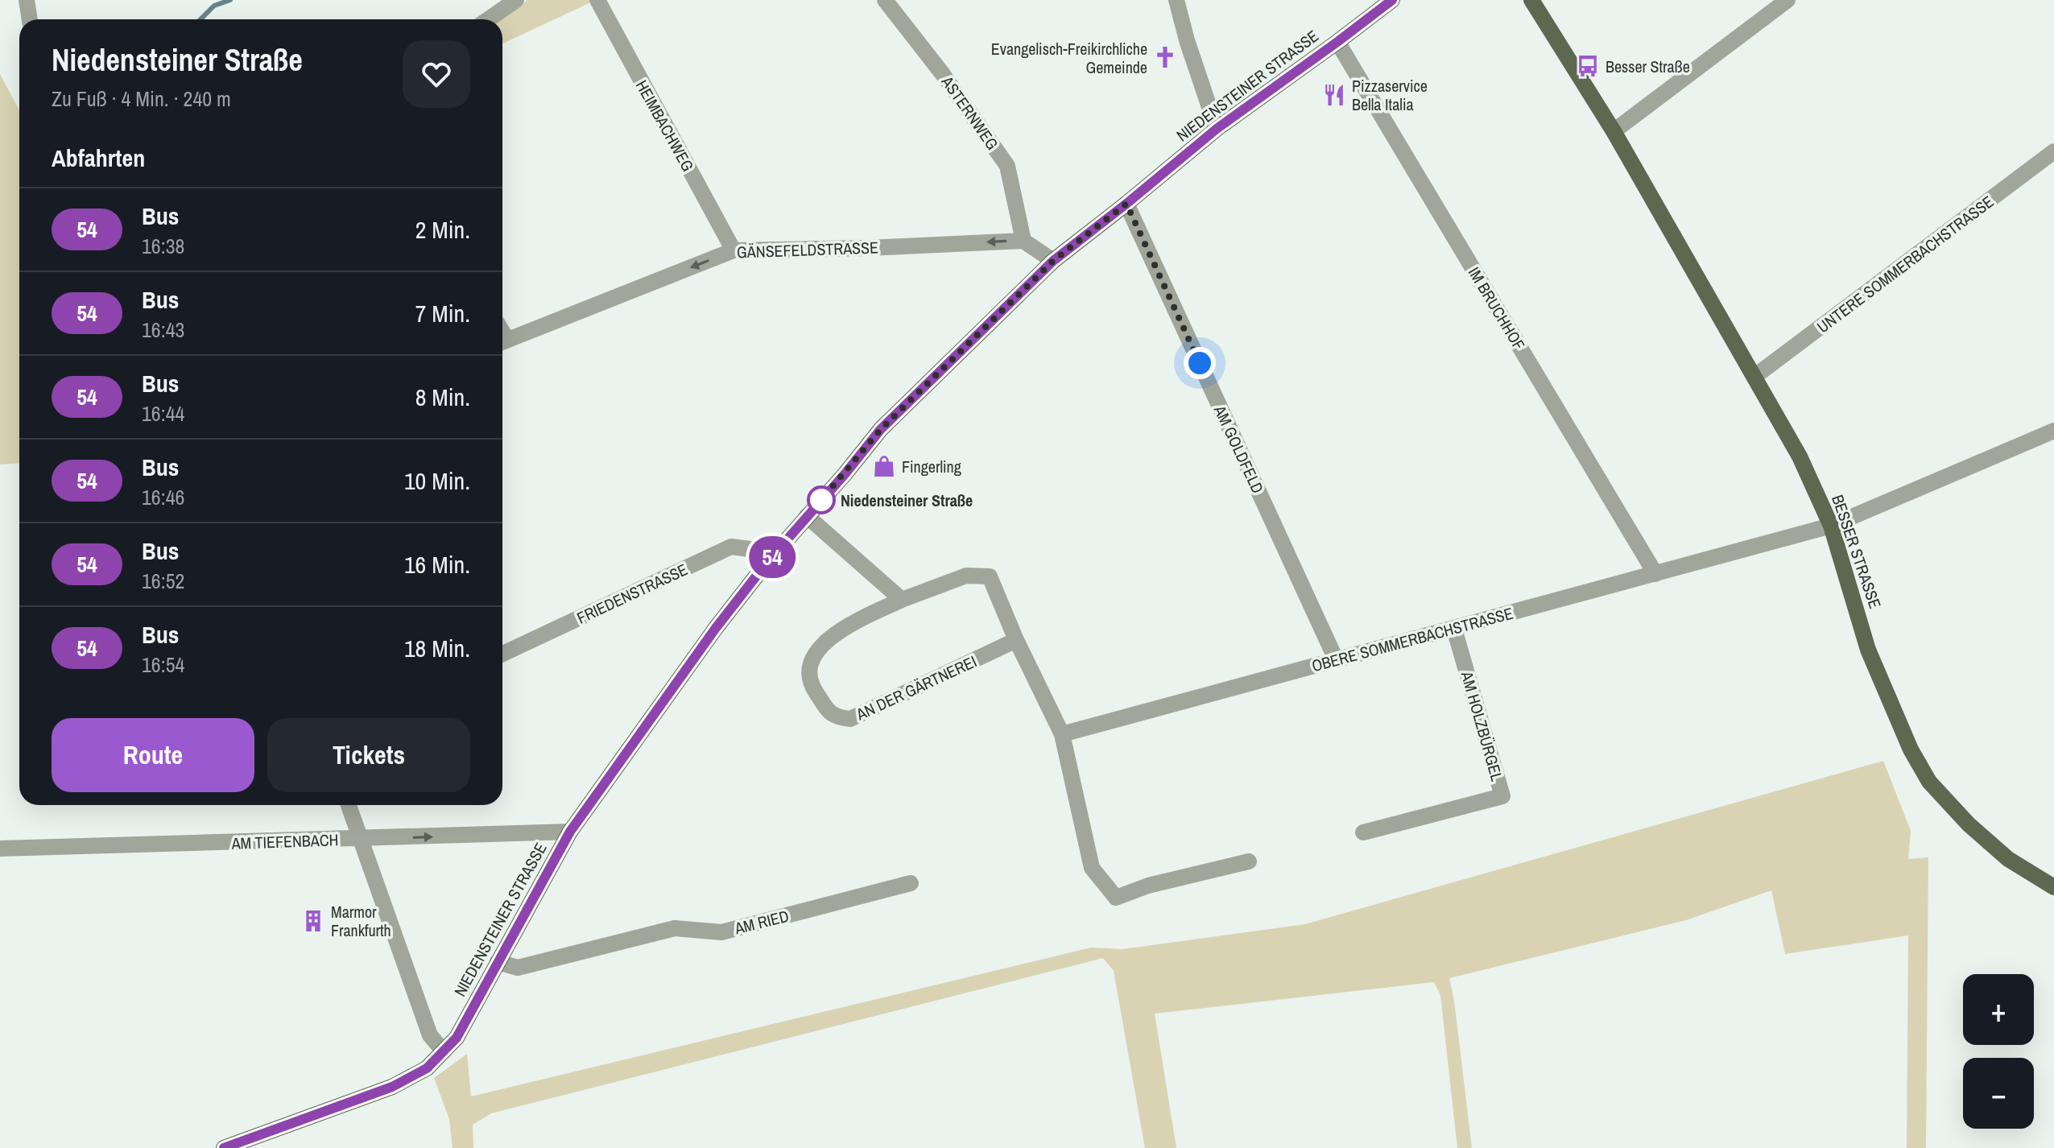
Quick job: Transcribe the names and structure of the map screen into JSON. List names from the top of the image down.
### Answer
{
  "streets": {
    "main road": ["NIEDENSTEINER STRASSE", "BESSER STRASSE"],
    "street": [
      "ASTERNWEG",
      "HEIMBACHWEG",
      "GÄNSEFELDSTRASSE",
      "UNTERE SOMMERBACHSTRASSE",
      "IM BRUCHHOF",
      "AM GOLDFELD",
      "FRIEDENSTRASSE",
      "OBERE SOMMERBACHSTRASSE",
      "AN DER GÄRTNEREI",
      "AM HOLZBÜRGEL",
      "AM TIEFENBACH",
      "AM RIED"
    ]
  },
  "crossings": [
    ["NIEDENSTEINER STRASSE", "IM BRUCHHOF"],
    ["NIEDENSTEINER STRASSE", "AM GOLDFELD"],
    ["NIEDENSTEINER STRASSE", "FRIEDENSTRASSE"],
    ["NIEDENSTEINER STRASSE", "AM TIEFENBACH"],
    ["NIEDENSTEINER STRASSE", "AM RIED"],
    ["ASTERNWEG", "GÄNSEFELDSTRASSE"],
    ["HEIMBACHWEG", "GÄNSEFELDSTRASSE"],
    ["UNTERE SOMMERBACHSTRASSE", "BESSER STRASSE"],
    ["IM BRUCHHOF", "OBERE SOMMERBACHSTRASSE"],
    ["AM GOLDFELD", "OBERE SOMMERBACHSTRASSE"],
    ["BESSER STRASSE", "OBERE SOMMERBACHSTRASSE"],
    ["OBERE SOMMERBACHSTRASSE", "AN DER GÄRTNEREI"],
    ["OBERE SOMMERBACHSTRASSE", "AM HOLZBÜRGEL"]
  ],
  "one_way": ["GÄNSEFELDSTRASSE", "AM TIEFENBACH"],
  "places": {
    "church": ["Evangelisch-Freikirchliche Gemeinde"],
    "bus stop": ["Besser Straße"],
    "restaurant": ["Pizzaservice Bella Italia"],
    "shop": ["Fingerling"],
    "other": ["Niedensteiner Straße"],
    "building": ["Marmor Frankfurth"]
  },
  "lines": ["bus line 54"],
  "page": {
    "on_map": "54",
    "heading": [
      ["Niedensteiner Straße", "Zu Fuß · 4 Min. · 240 m"],
      "Abfahrten"
    ],
    "list": [
      {
        "mark": "54",
        "name": "Bus",
        "note": "16:38",
        "value": "2 Min."
      },
      {
        "mark": "54",
        "name": "Bus",
        "note": "16:43",
        "value": "7 Min."
      },
      {
        "mark": "54",
        "name": "Bus",
        "note": "16:44",
        "value": "8 Min."
      },
      {
        "mark": "54",
        "name": "Bus",
        "note": "16:46",
        "value": "10 Min."
      },
      {
        "mark": "54",
        "name": "Bus",
        "note": "16:52",
        "value": "16 Min."
      },
      {
        "mark": "54",
        "name": "Bus",
        "note": "16:54",
        "value": "18 Min."
      }
    ],
    "buttons": ["Route", "Tickets"],
    "map_buttons": ["+", "−"]
  }
}
